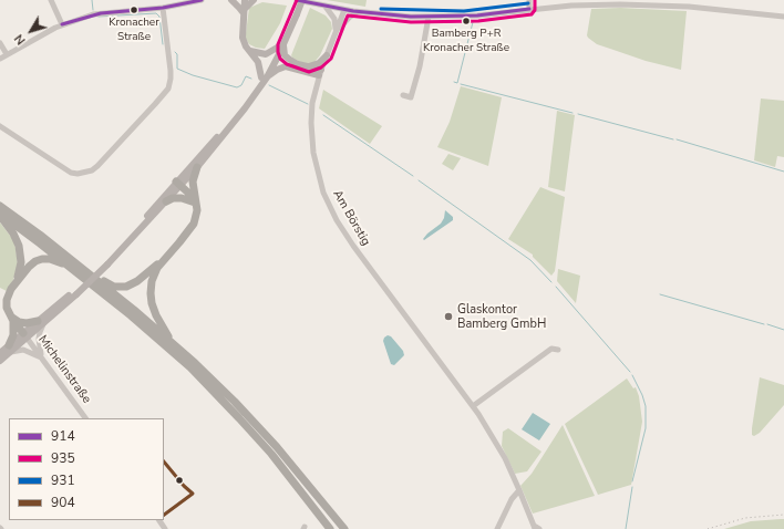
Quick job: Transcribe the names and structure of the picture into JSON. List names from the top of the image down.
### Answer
{
  "streets": {
    "street": ["Am Börstig", "Michelinstraße"]
  },
  "places": ["Kronacher Straße", "Bamberg P+R Kronacher Straße", "Glaskontor Bamberg GmbH"],
  "lines": [
    "transit line 914",
    "transit line 935",
    "transit line 931",
    "transit line 904"
  ],
  "legend": [
    "914",
    "935",
    "931",
    "904"
  ],
  "north": "bottom left"
}
